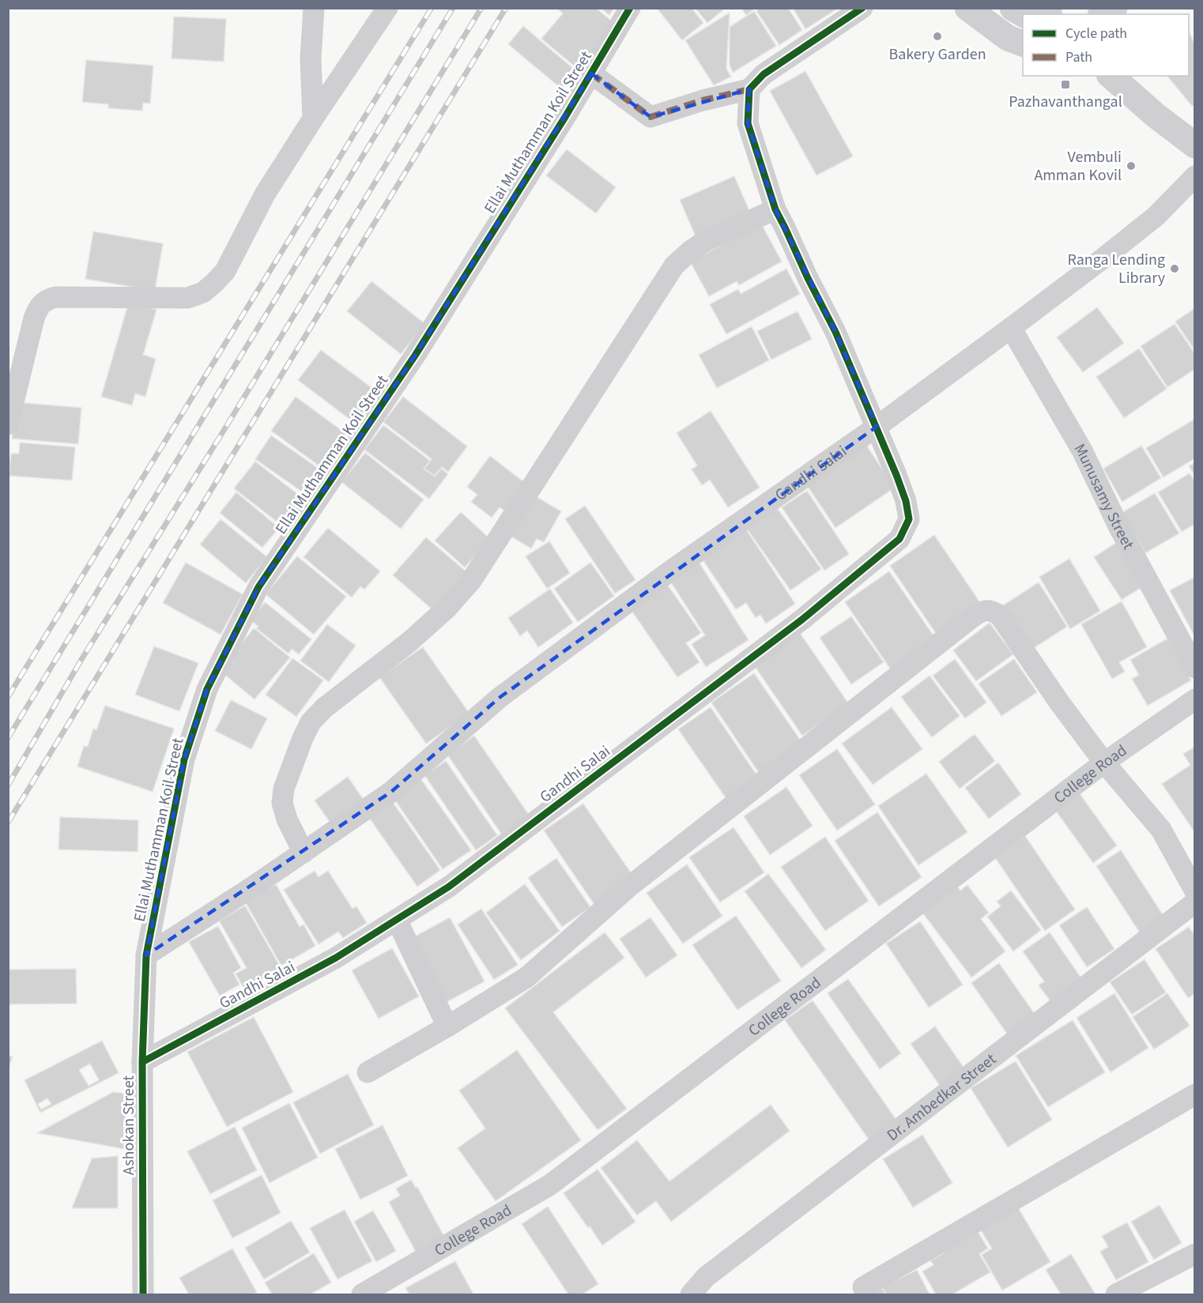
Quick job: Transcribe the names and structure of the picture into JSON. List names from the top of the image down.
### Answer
{
  "streets": {
    "street": [
      "Ellai Muthamman Koil Street",
      "Gandhi Salai",
      "Munusamy Street",
      "College Road",
      "Dr. Ambedkar Street",
      "Ashokan Street"
    ]
  },
  "crossings": [
    ["Ellai Muthamman Koil Street", "Gandhi Salai"],
    ["Ellai Muthamman Koil Street", "Ashokan Street"],
    ["Gandhi Salai", "Munusamy Street"],
    ["Gandhi Salai", "Ashokan Street"]
  ],
  "places": {
    "other": ["Bakery Garden", "Vembuli Amman Kovil", "Ranga Lending Library"],
    "transit": ["Pazhavanthangal"]
  },
  "legend": ["Cycle path", "Path"]
}
